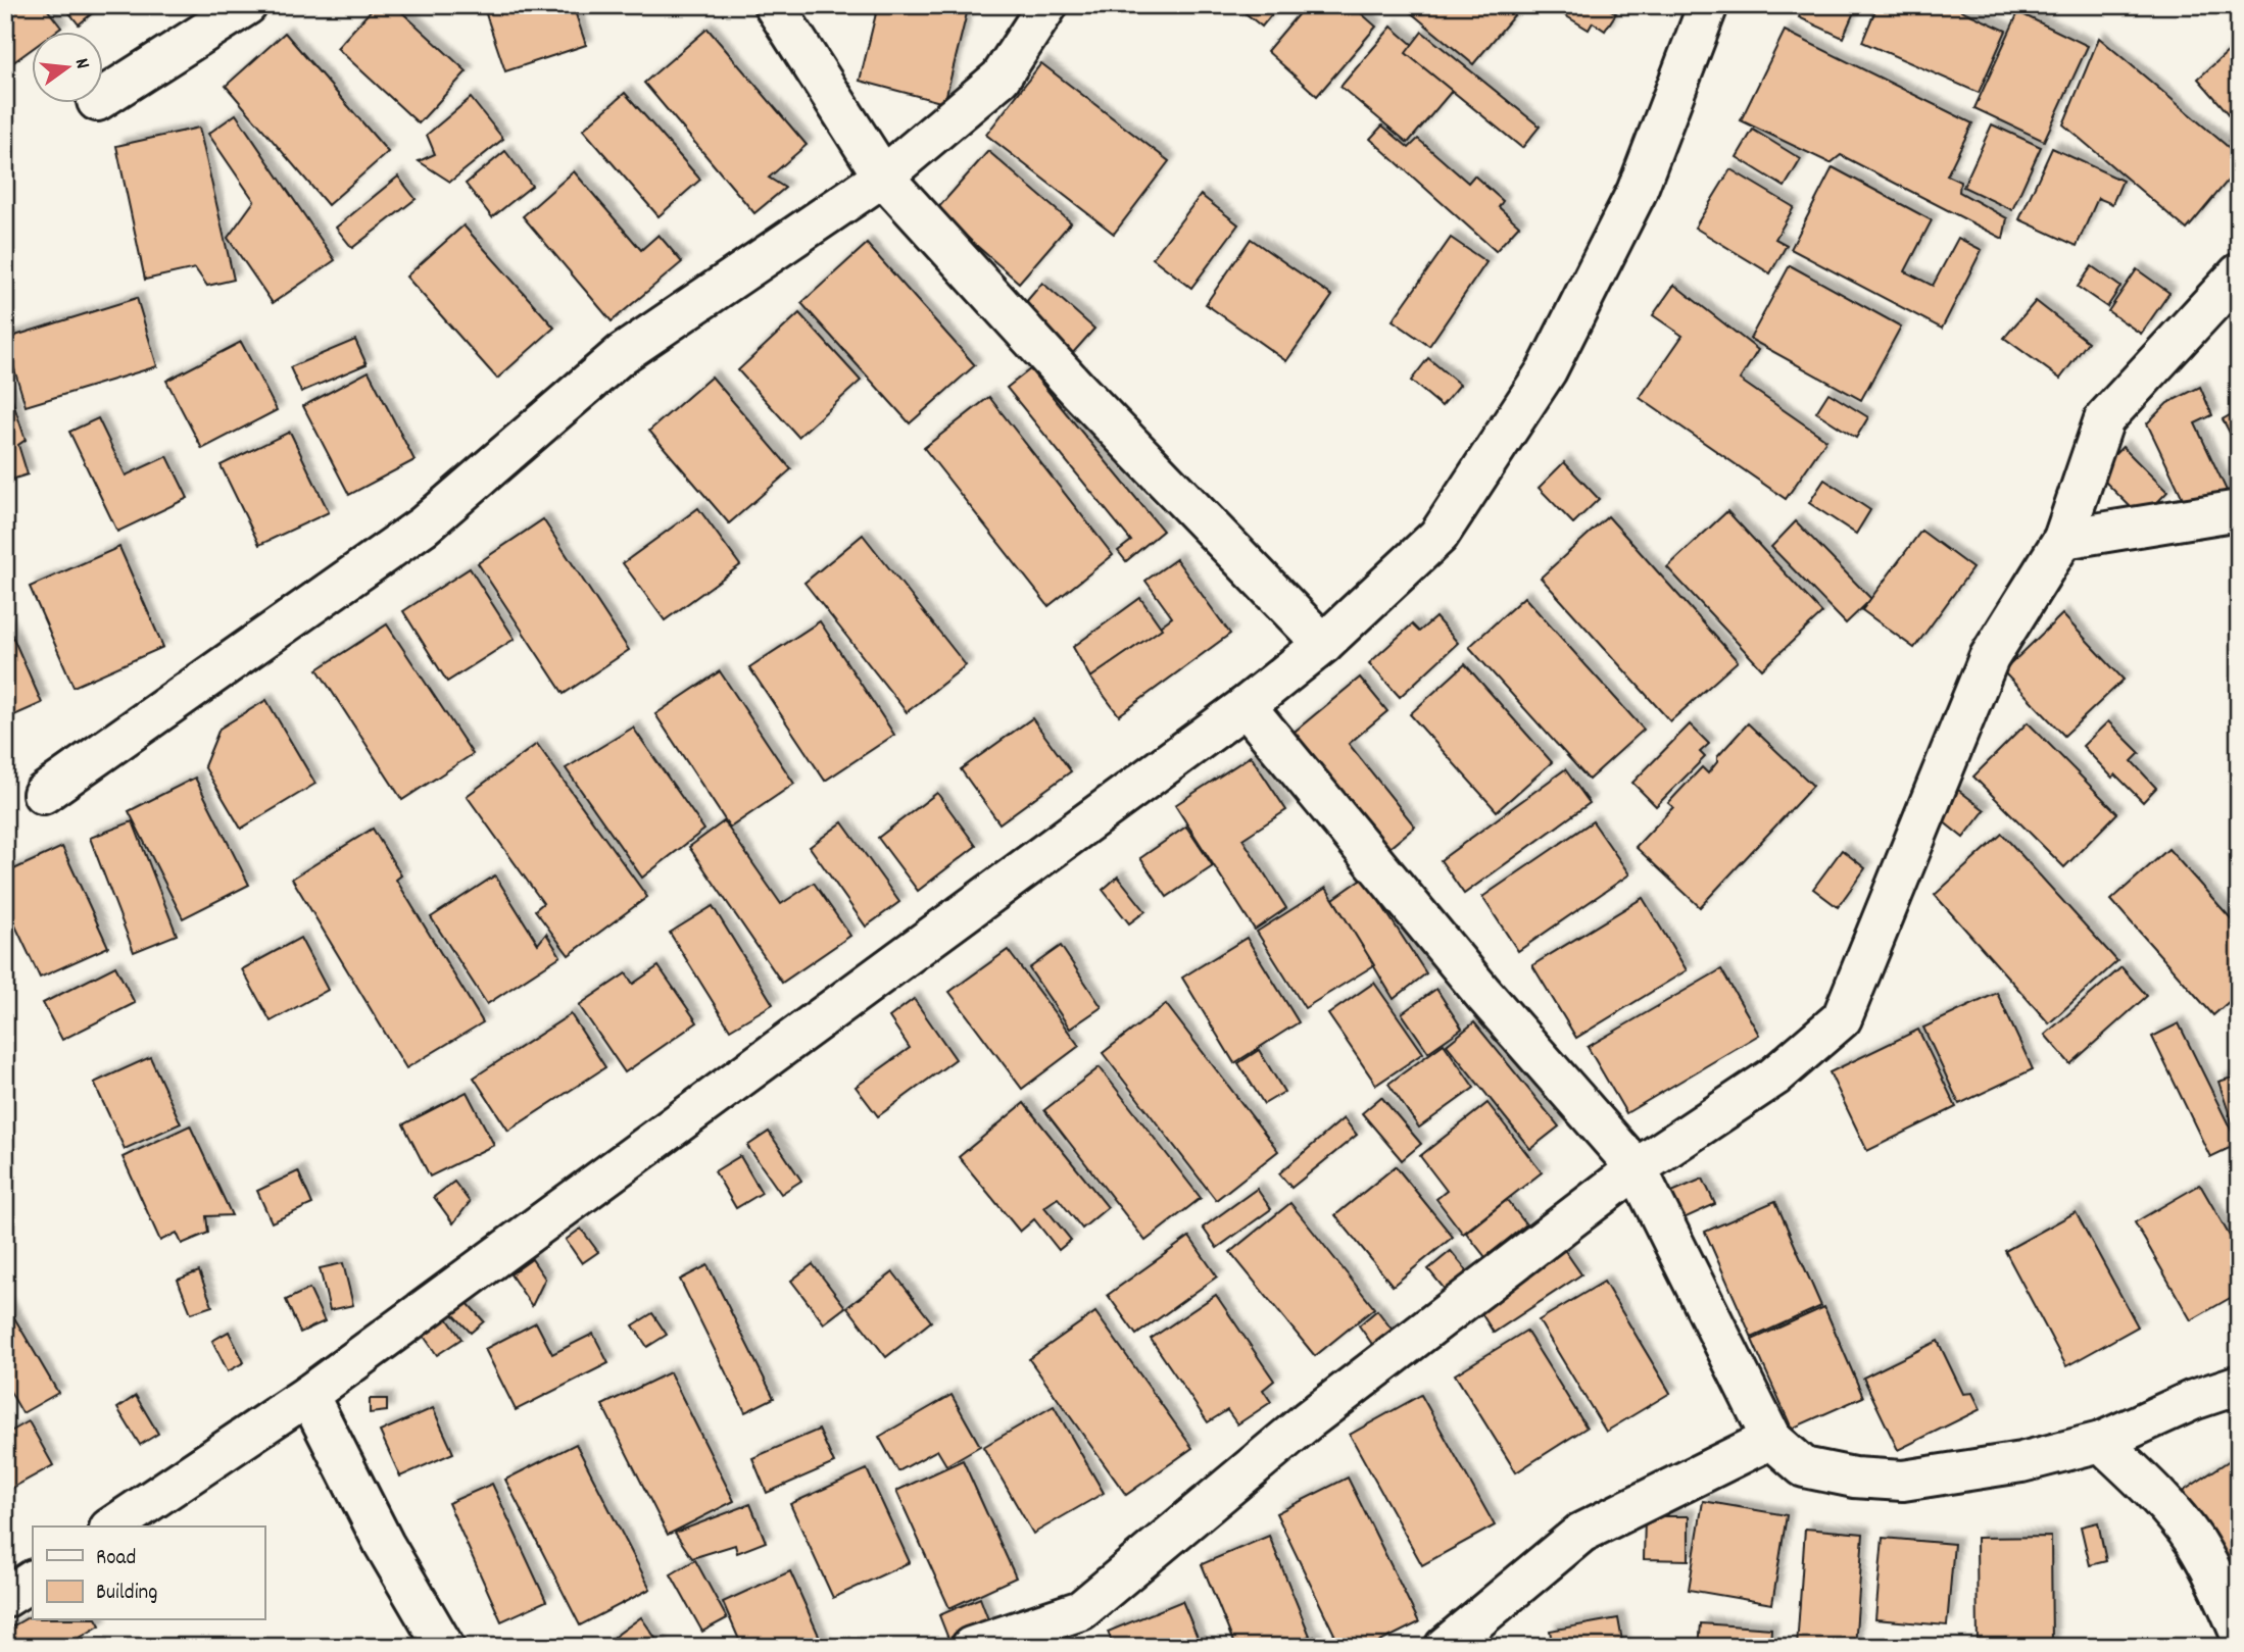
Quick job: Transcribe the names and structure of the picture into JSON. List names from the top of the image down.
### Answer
{
  "legend": ["Road", "Building"],
  "north": "right"
}
